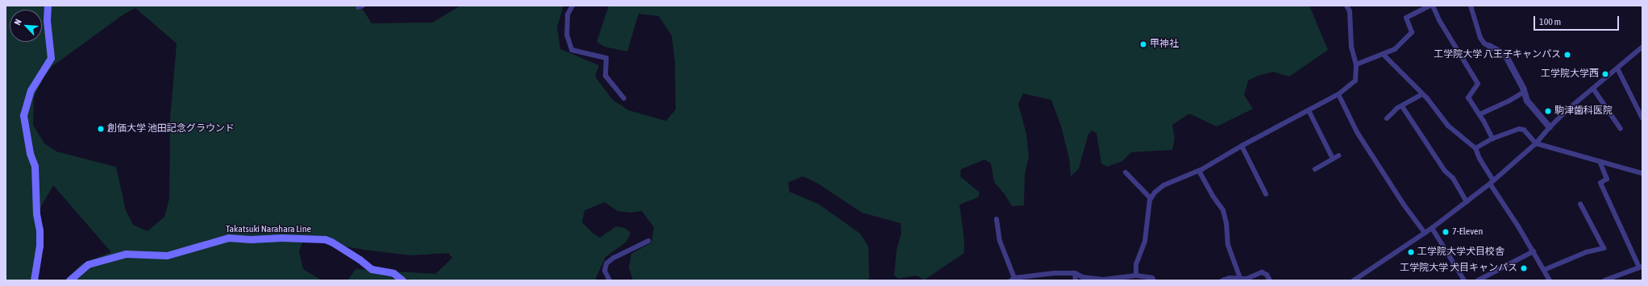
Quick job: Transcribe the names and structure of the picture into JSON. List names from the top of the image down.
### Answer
{
  "streets": {
    "main road": ["Takatsuki Narahara Line"]
  },
  "places": [
    "甲神社",
    "工学院大学 八王子キャンパス",
    "工学院大学西",
    "駒津歯科医院",
    "創価大学 池田記念グラウンド",
    "7-Eleven",
    "工学院大学犬目校舎",
    "工学院大学 犬目キャンパス"
  ],
  "scale_bar": "100 m",
  "north": "top left"
}
